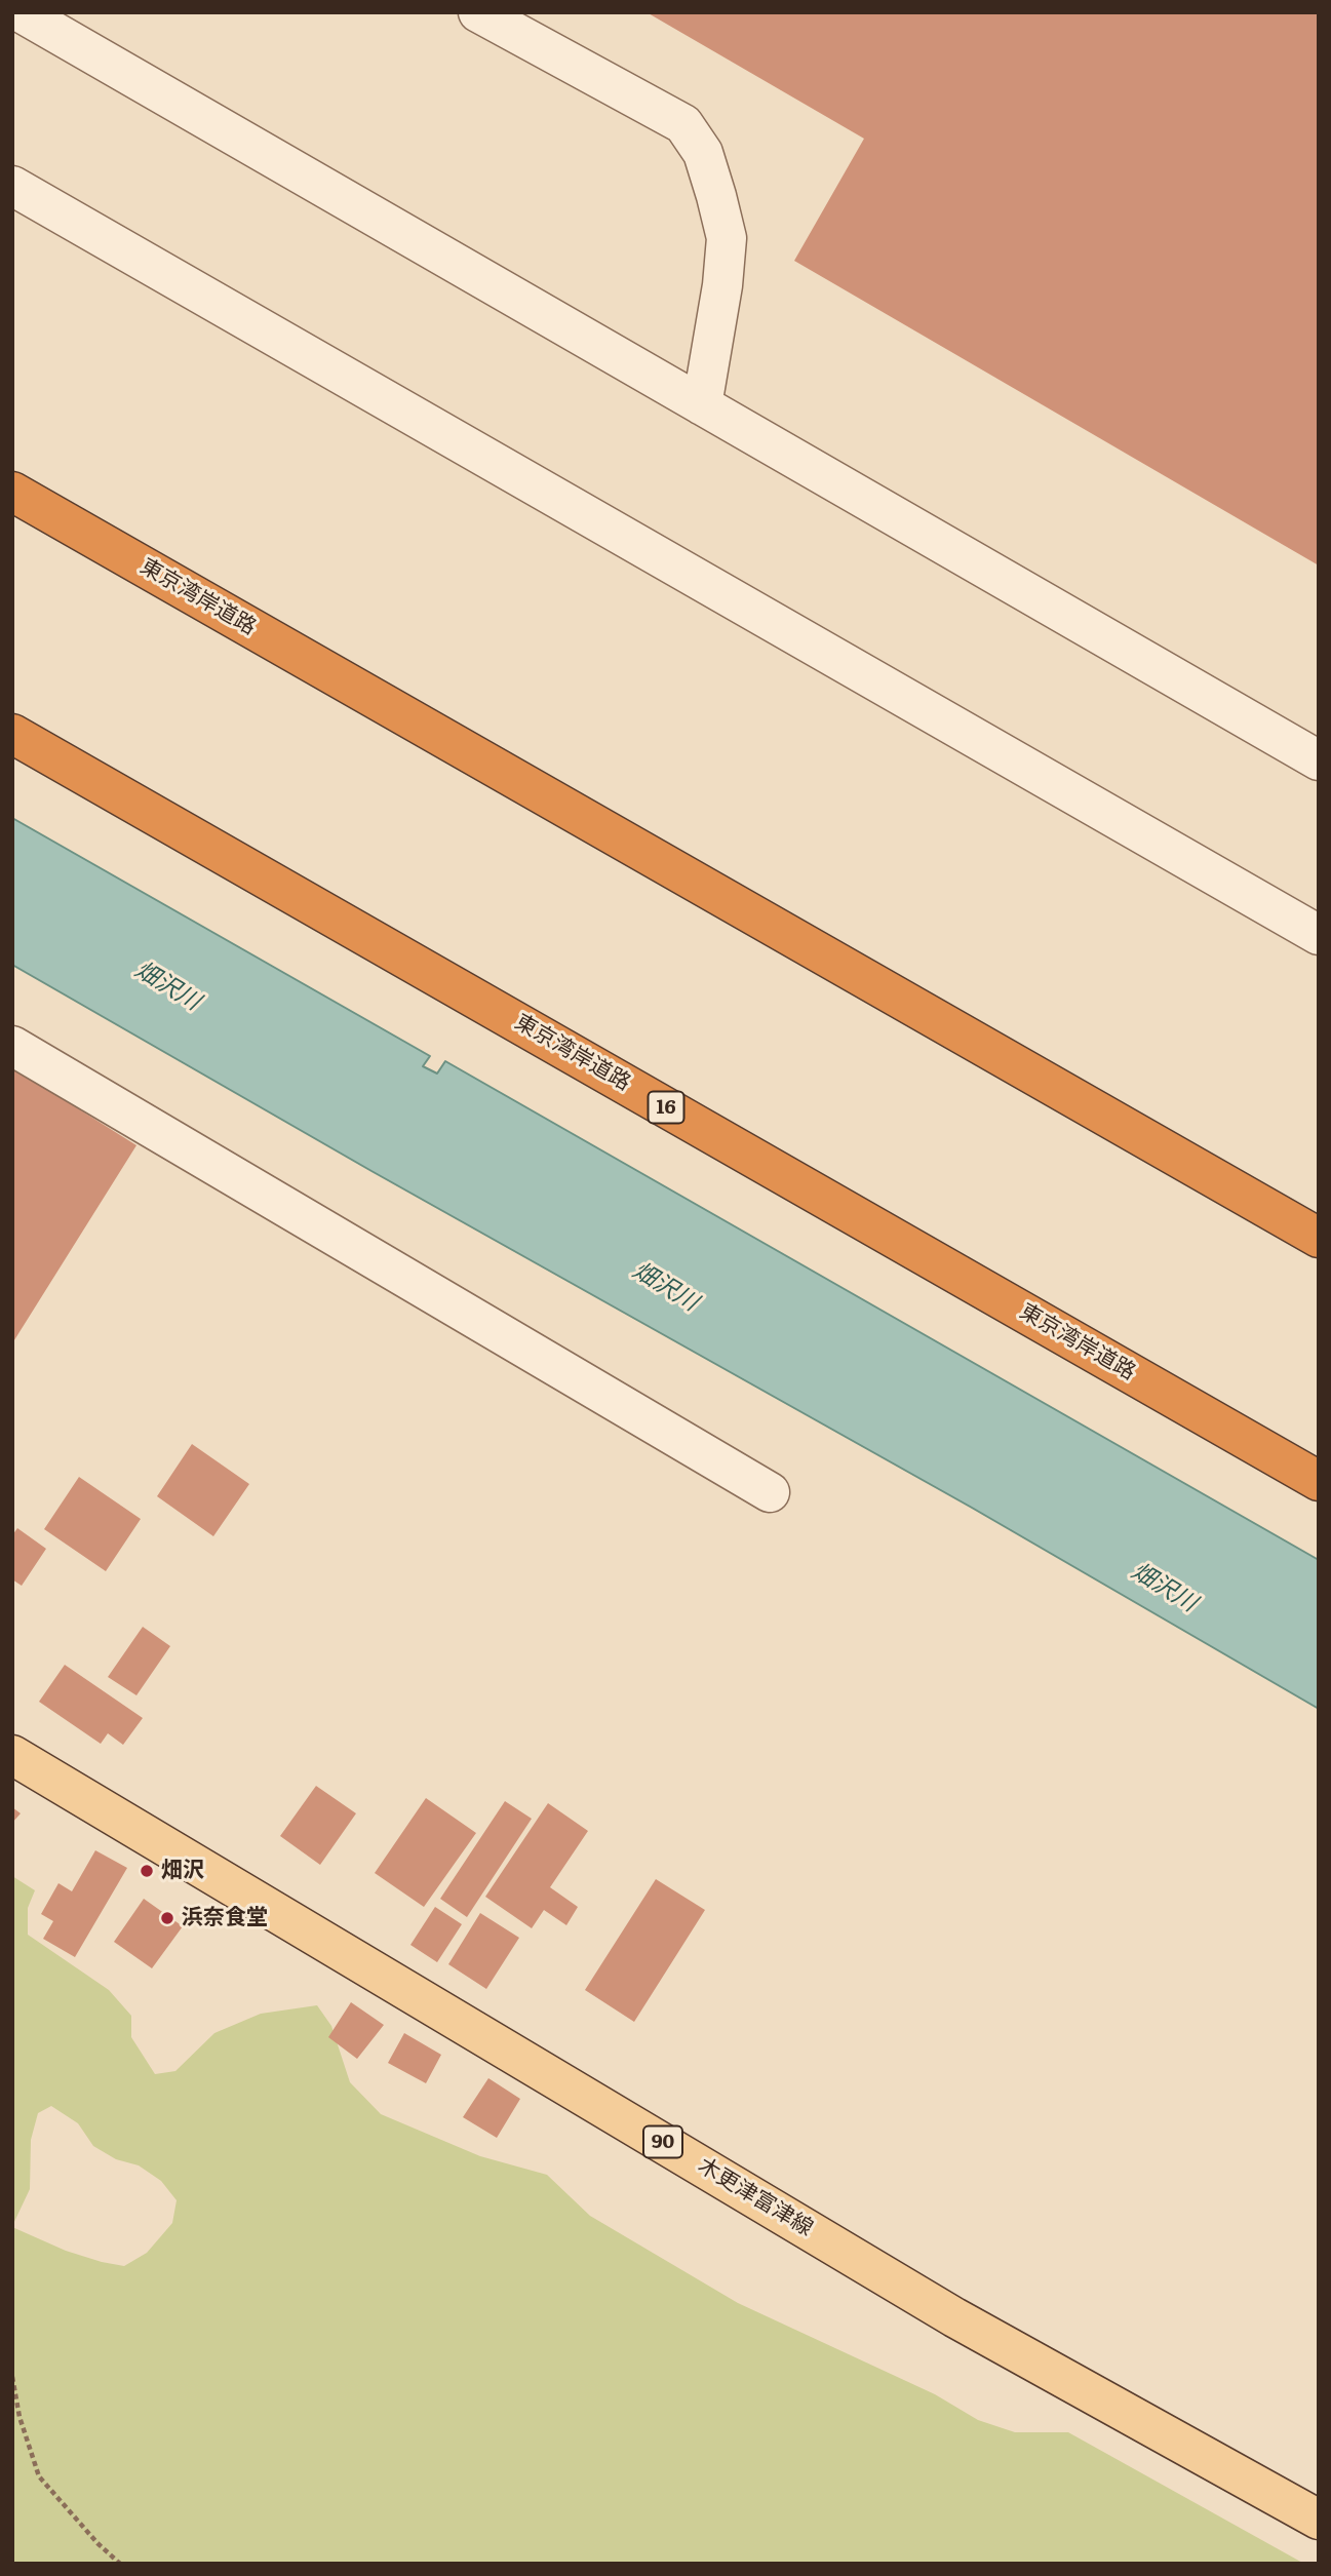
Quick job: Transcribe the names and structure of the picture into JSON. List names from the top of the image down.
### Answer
{
  "streets": {
    "highway": ["東京湾岸道路", "16"],
    "main road": ["90", "木更津富津線"]
  },
  "water": ["畑沢川"],
  "places": ["畑沢", "浜奈食堂"]
}
